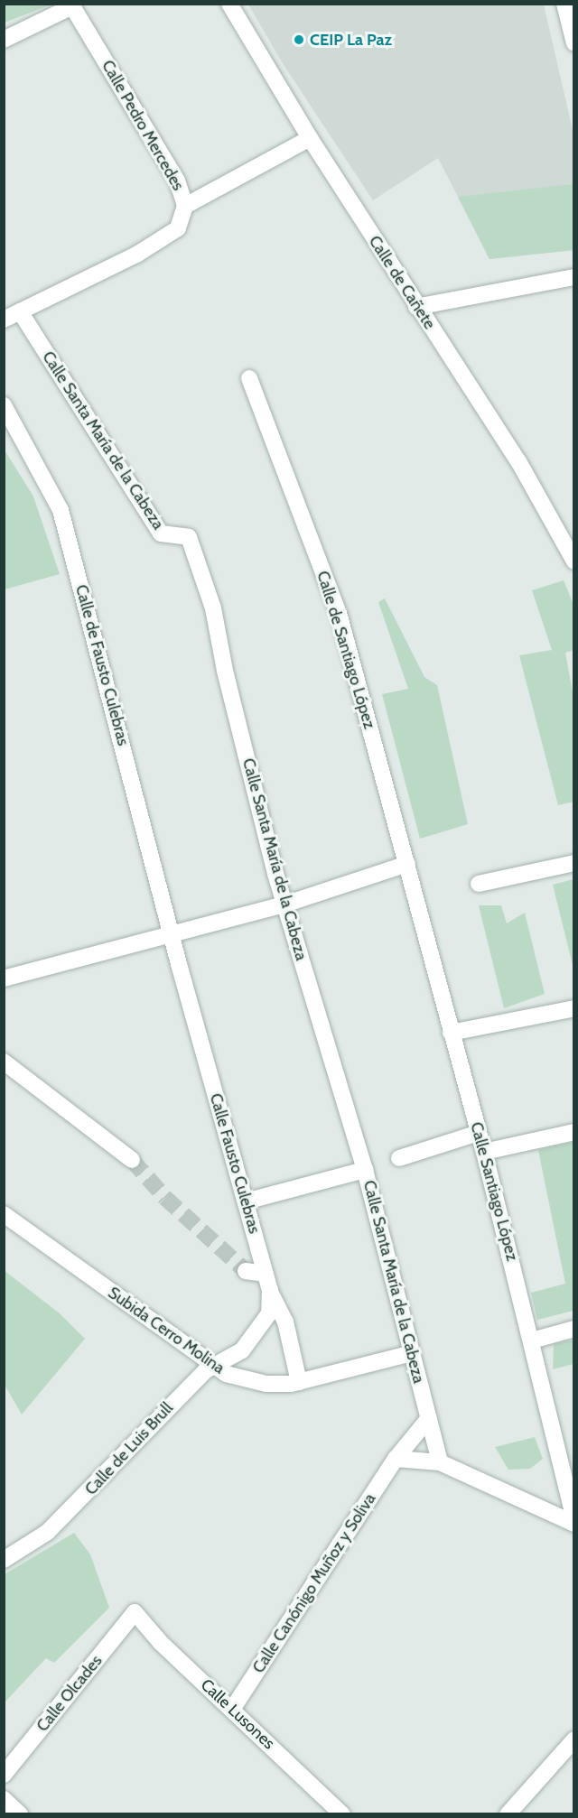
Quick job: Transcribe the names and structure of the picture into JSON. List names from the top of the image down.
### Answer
{
  "streets": {
    "street": [
      "Calle Pedro Mercedes",
      "Calle de Cañete",
      "Calle Santa María de la Cabeza",
      "Calle de Santiago López",
      "Calle de Fausto Culebras",
      "Calle Fausto Culebras",
      "Calle Santiago López",
      "Subida Cerro Molina",
      "Calle de Luis Brull",
      "Calle Canónigo Muñoz y Soliva",
      "Calle Olcades",
      "Calle Lusones"
    ]
  },
  "crossings": [
    ["Calle Pedro Mercedes", "Calle Santa María de la Cabeza"],
    ["Calle Santa María de la Cabeza", "Subida Cerro Molina"],
    ["Calle Santa María de la Cabeza", "Calle Canónigo Muñoz y Soliva"],
    ["Calle de Santiago López", "Calle Santiago López"],
    ["Calle de Fausto Culebras", "Calle Fausto Culebras"],
    ["Calle Fausto Culebras", "Subida Cerro Molina"],
    ["Calle Fausto Culebras", "Calle de Luis Brull"],
    ["Subida Cerro Molina", "Calle de Luis Brull"],
    ["Calle Canónigo Muñoz y Soliva", "Calle Lusones"],
    ["Calle Olcades", "Calle Lusones"]
  ],
  "places": ["CEIP La Paz"]
}
